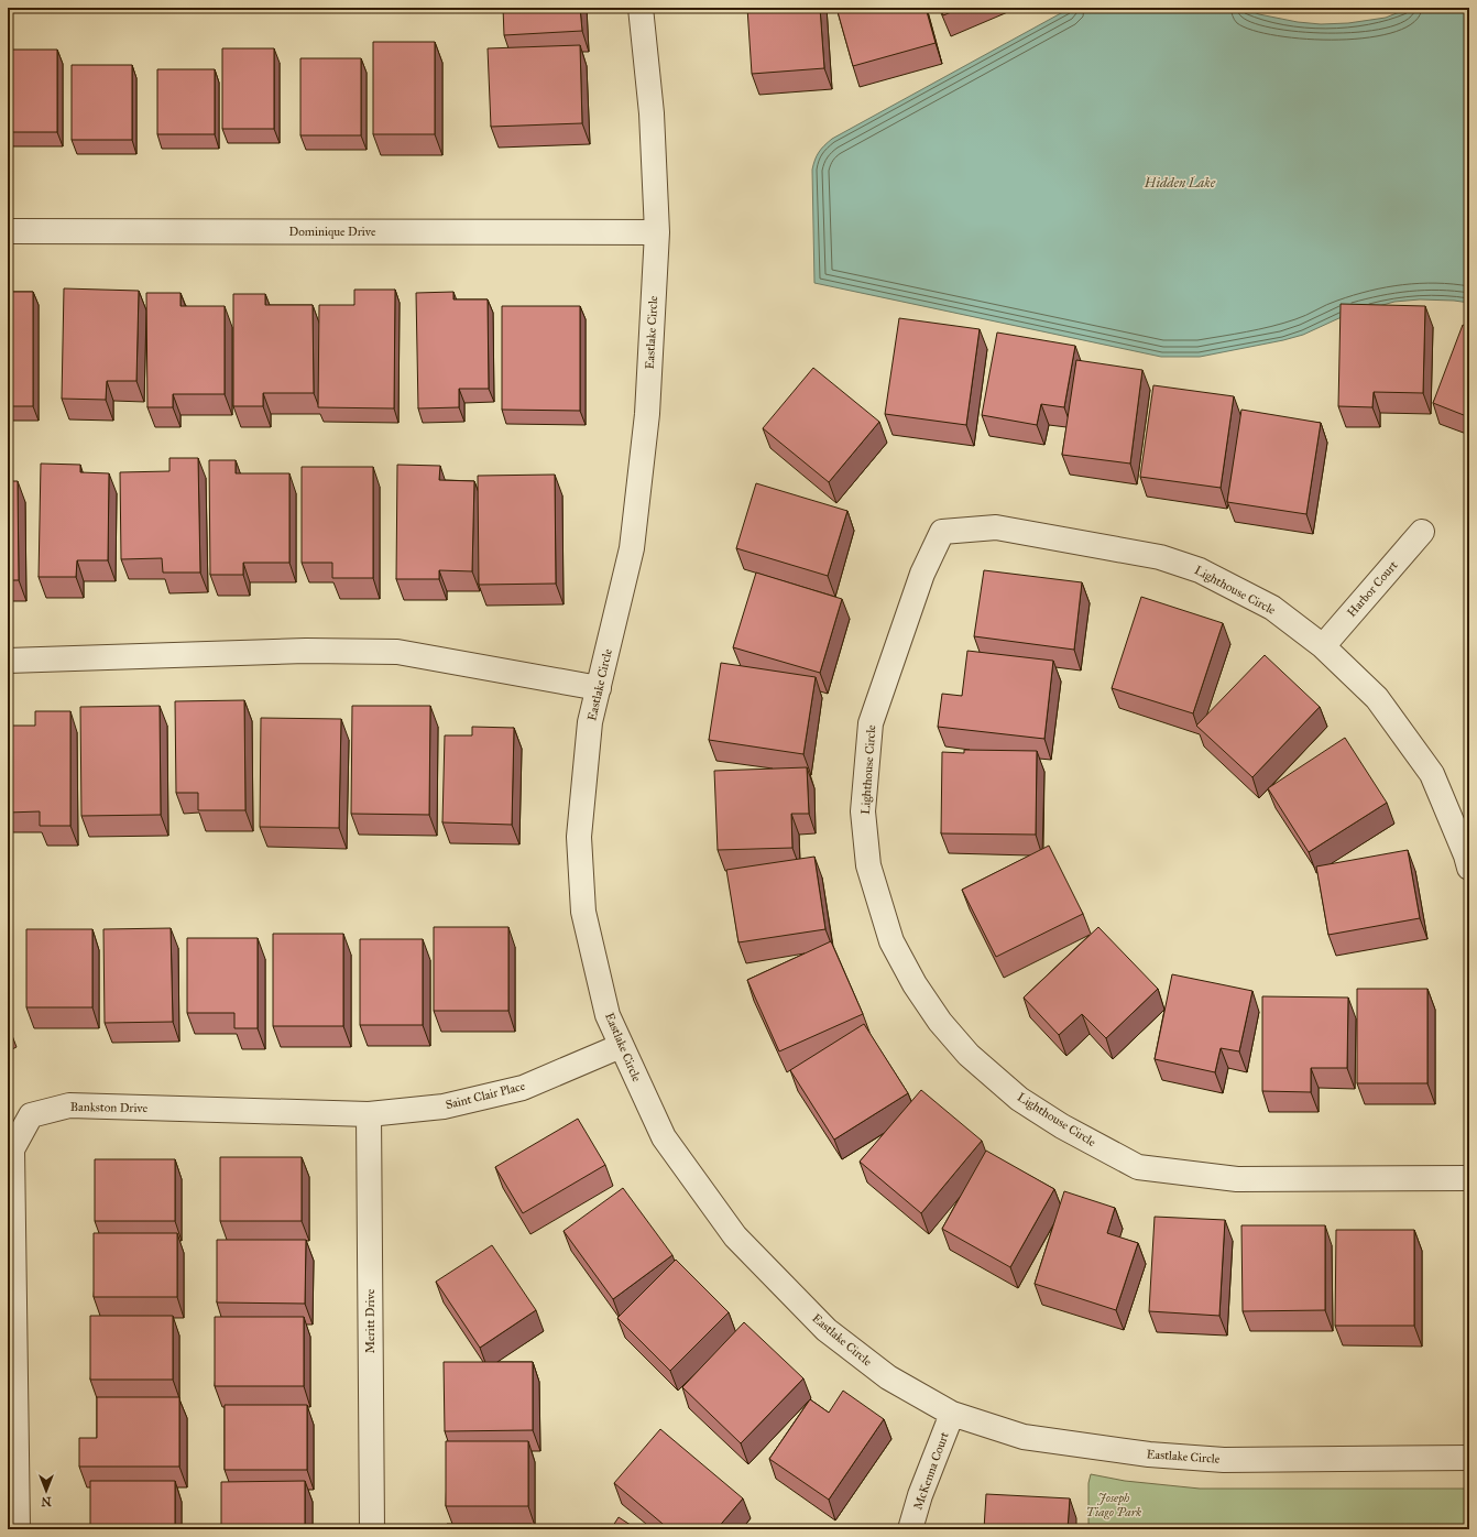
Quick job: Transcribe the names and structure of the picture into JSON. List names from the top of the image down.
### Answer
{
  "streets": {
    "street": [
      "Dominique Drive",
      "Eastlake Circle",
      "Harbor Court",
      "Lighthouse Circle",
      "Saint Clair Place",
      "Bankston Drive",
      "Meritt Drive",
      "McKenna Court"
    ]
  },
  "crossings": [
    ["Dominique Drive", "Eastlake Circle"],
    ["Eastlake Circle", "Saint Clair Place"],
    ["Eastlake Circle", "McKenna Court"],
    ["Harbor Court", "Lighthouse Circle"],
    ["Saint Clair Place", "Bankston Drive"],
    ["Saint Clair Place", "Meritt Drive"],
    ["Bankston Drive", "Meritt Drive"]
  ],
  "water": ["Hidden Lake"],
  "parks": ["Joseph Tiago Park"],
  "north": "bottom"
}
